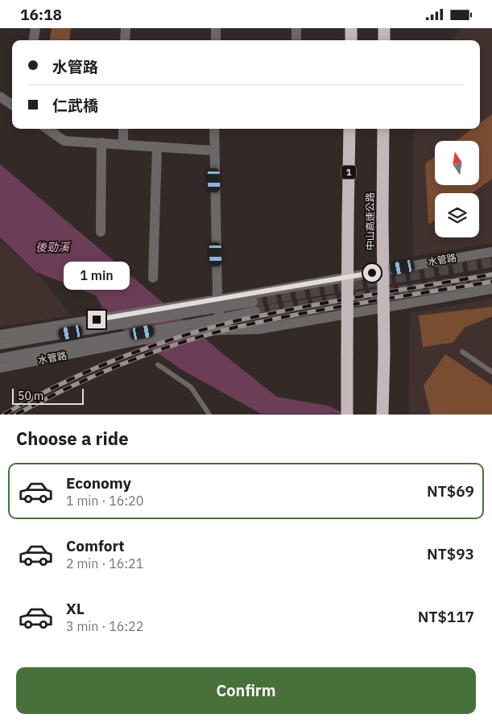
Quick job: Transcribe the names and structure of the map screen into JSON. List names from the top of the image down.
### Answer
{
  "streets": {
    "highway": ["1", "中山高速公路"],
    "street": ["水管路"]
  },
  "water": ["後勁溪"],
  "scale_bar": "50 m",
  "north": "top",
  "page": {
    "status": "16:18",
    "banner": ["水管路", "仁武橋"],
    "bubble": "1 min",
    "scale": "50 m",
    "heading": "Choose a ride",
    "list": [
      {
        "name": "Economy",
        "note": "1 min · 16:20",
        "value": "NT$69"
      },
      {
        "name": "Comfort",
        "note": "2 min · 16:21",
        "value": "NT$93"
      },
      {
        "name": "XL",
        "note": "3 min · 16:22",
        "value": "NT$117"
      }
    ],
    "buttons": "Confirm"
  }
}
